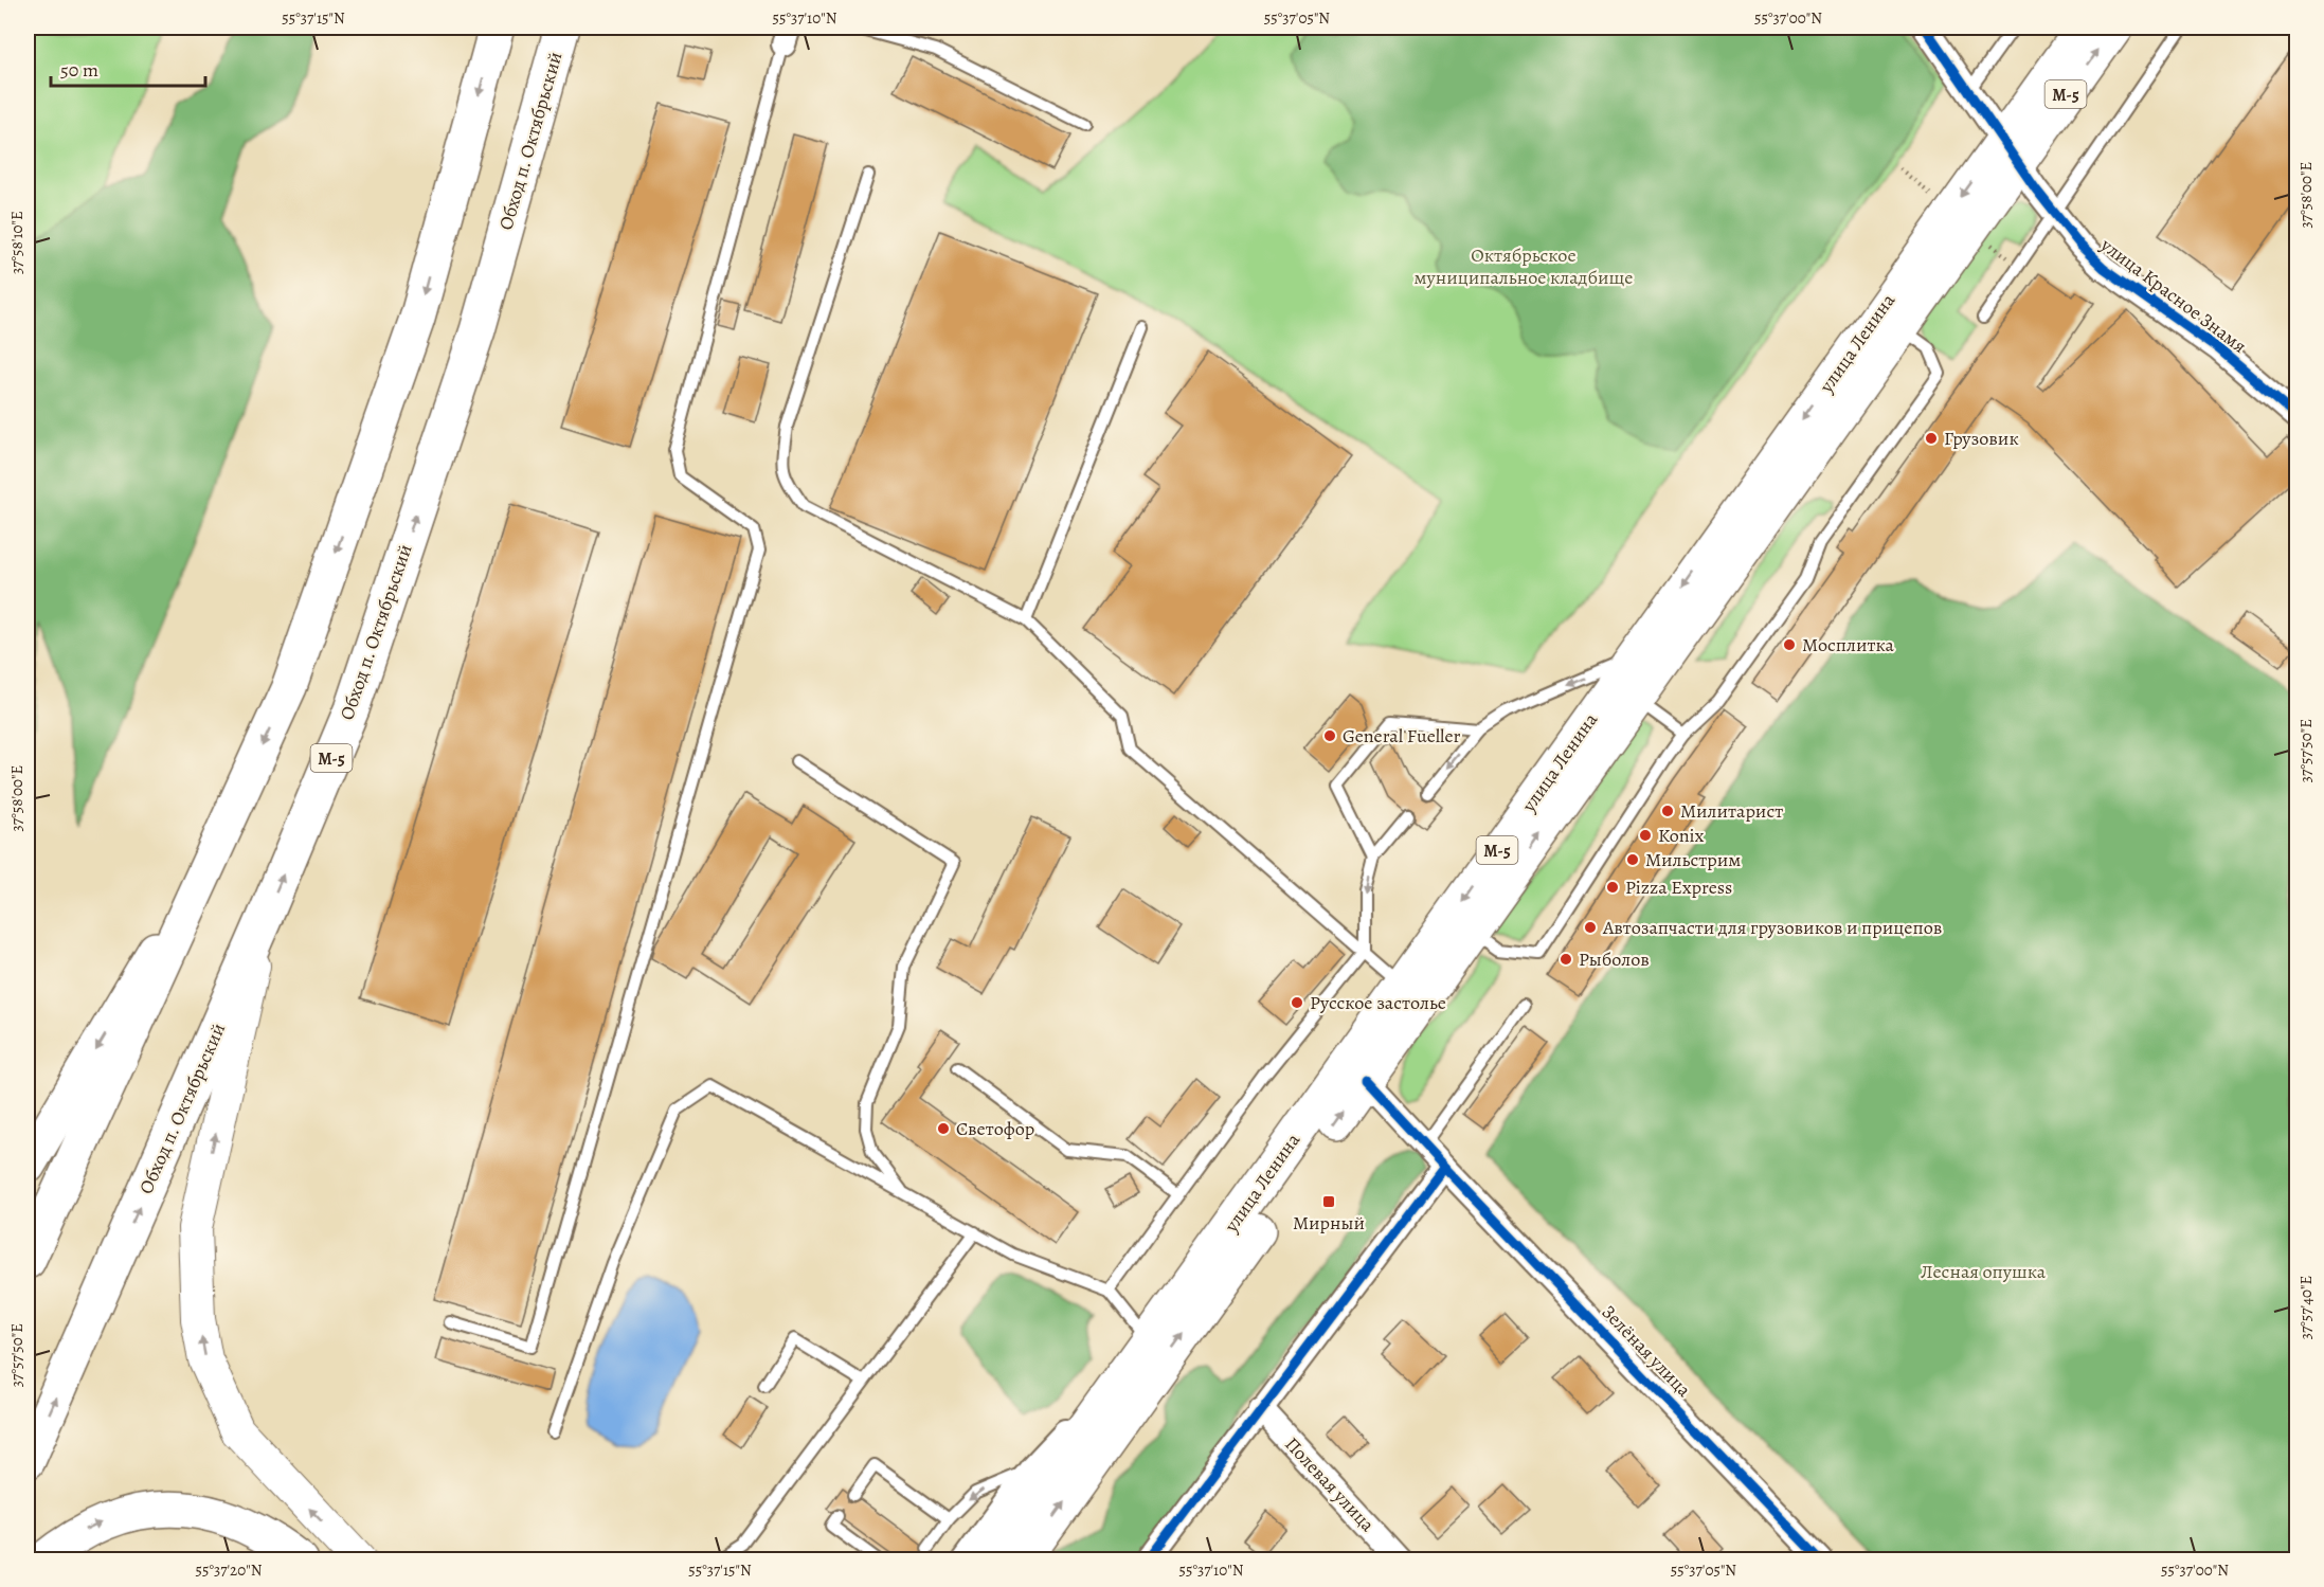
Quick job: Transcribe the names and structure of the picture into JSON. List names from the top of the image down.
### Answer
{
  "streets": {
    "main road": ["М-5", "Обход п. Октябрьский", "улица Ленина"],
    "street": ["улица Красное Знамя", "Зелёная улица", "Полевая улица"]
  },
  "crossings": [
    ["улица Красное Знамя", "улица Ленина"],
    ["улица Ленина", "Зелёная улица"]
  ],
  "parks": ["Октябрьское муниципальное кладбище", "Лесная опушка"],
  "places": {
    "other": [
      "Грузовик",
      "Мосплитка",
      "General Fueller",
      "Милитарист",
      "Konix",
      "Мильстрим",
      "Pizza Express",
      "Автозапчасти для грузовиков и прицепов",
      "Рыболов",
      "Русское застолье",
      "Светофор"
    ],
    "transit": ["Мирный"]
  },
  "scale_bar": "50 m",
  "coordinates": [
    "55°37'15\"N",
    "55°37'10\"N",
    "55°37'05\"N",
    "55°37'00\"N",
    "37°58'00\"E",
    "37°58'10\"E",
    "37°57'50\"E",
    "37°57'40\"E",
    "55°37'20\"N"
  ]
}
